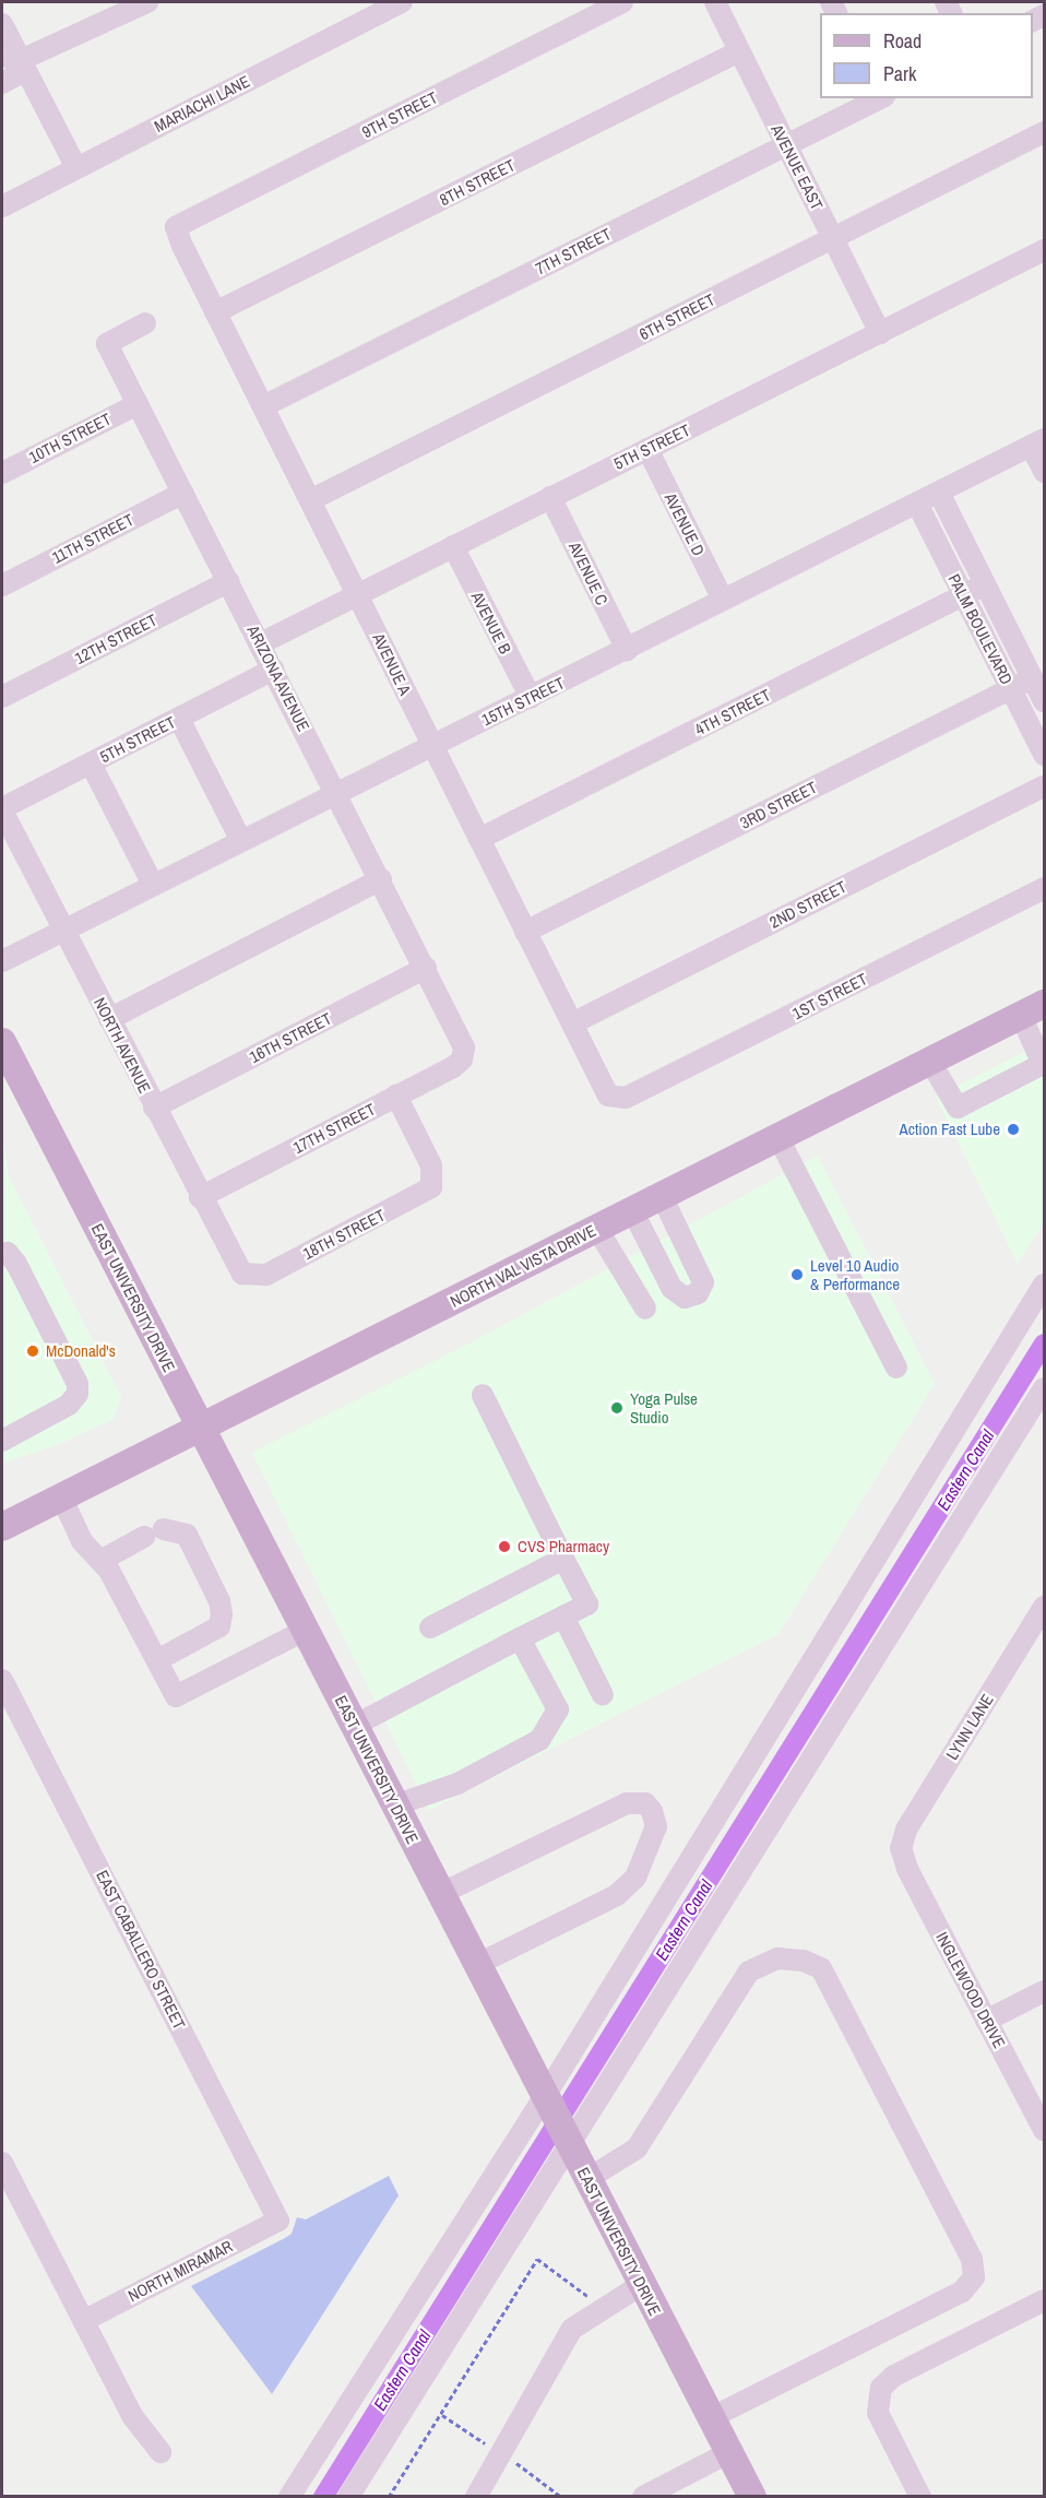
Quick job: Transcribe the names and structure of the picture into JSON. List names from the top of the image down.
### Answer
{
  "streets": {
    "main road": ["NORTH VAL VISTA DRIVE", "EAST UNIVERSITY DRIVE"],
    "street": [
      "MARIACHI LANE",
      "9TH STREET",
      "AVENUE EAST",
      "8TH STREET",
      "7TH STREET",
      "6TH STREET",
      "10TH STREET",
      "5TH STREET",
      "AVENUE D",
      "11TH STREET",
      "AVENUE C",
      "AVENUE B",
      "PALM BOULEVARD",
      "12TH STREET",
      "AVENUE A",
      "ARIZONA AVENUE",
      "15TH STREET",
      "4TH STREET",
      "3RD STREET",
      "2ND STREET",
      "1ST STREET",
      "16TH STREET",
      "NORTH AVENUE",
      "17TH STREET",
      "18TH STREET",
      "LYNN LANE",
      "EAST CABALLERO STREET",
      "INGLEWOOD DRIVE",
      "NORTH MIRAMAR"
    ]
  },
  "crossings": [
    ["9TH STREET", "AVENUE A"],
    ["AVENUE EAST", "8TH STREET"],
    ["AVENUE EAST", "7TH STREET"],
    ["AVENUE EAST", "6TH STREET"],
    ["AVENUE EAST", "5TH STREET"],
    ["8TH STREET", "AVENUE A"],
    ["7TH STREET", "AVENUE A"],
    ["6TH STREET", "AVENUE A"],
    ["10TH STREET", "ARIZONA AVENUE"],
    ["5TH STREET", "AVENUE D"],
    ["5TH STREET", "AVENUE C"],
    ["5TH STREET", "AVENUE B"],
    ["5TH STREET", "AVENUE A"],
    ["5TH STREET", "ARIZONA AVENUE"],
    ["5TH STREET", "NORTH AVENUE"],
    ["AVENUE D", "15TH STREET"],
    ["11TH STREET", "ARIZONA AVENUE"],
    ["AVENUE C", "15TH STREET"],
    ["AVENUE B", "15TH STREET"],
    ["PALM BOULEVARD", "15TH STREET"],
    ["PALM BOULEVARD", "4TH STREET"],
    ["PALM BOULEVARD", "3RD STREET"],
    ["12TH STREET", "ARIZONA AVENUE"],
    ["AVENUE A", "15TH STREET"],
    ["AVENUE A", "4TH STREET"],
    ["AVENUE A", "3RD STREET"],
    ["AVENUE A", "2ND STREET"],
    ["AVENUE A", "1ST STREET"],
    ["ARIZONA AVENUE", "15TH STREET"],
    ["ARIZONA AVENUE", "16TH STREET"],
    ["ARIZONA AVENUE", "17TH STREET"],
    ["15TH STREET", "NORTH AVENUE"],
    ["16TH STREET", "NORTH AVENUE"],
    ["NORTH AVENUE", "17TH STREET"],
    ["NORTH AVENUE", "18TH STREET"],
    ["17TH STREET", "18TH STREET"],
    ["NORTH VAL VISTA DRIVE", "EAST UNIVERSITY DRIVE"],
    ["LYNN LANE", "INGLEWOOD DRIVE"],
    ["EAST CABALLERO STREET", "NORTH MIRAMAR"]
  ],
  "water": ["Eastern Canal"],
  "places": [
    "Action Fast Lube",
    "Level 10 Audio & Performance",
    "McDonald's",
    "Yoga Pulse Studio",
    "CVS Pharmacy"
  ],
  "legend": ["Road", "Park"]
}
